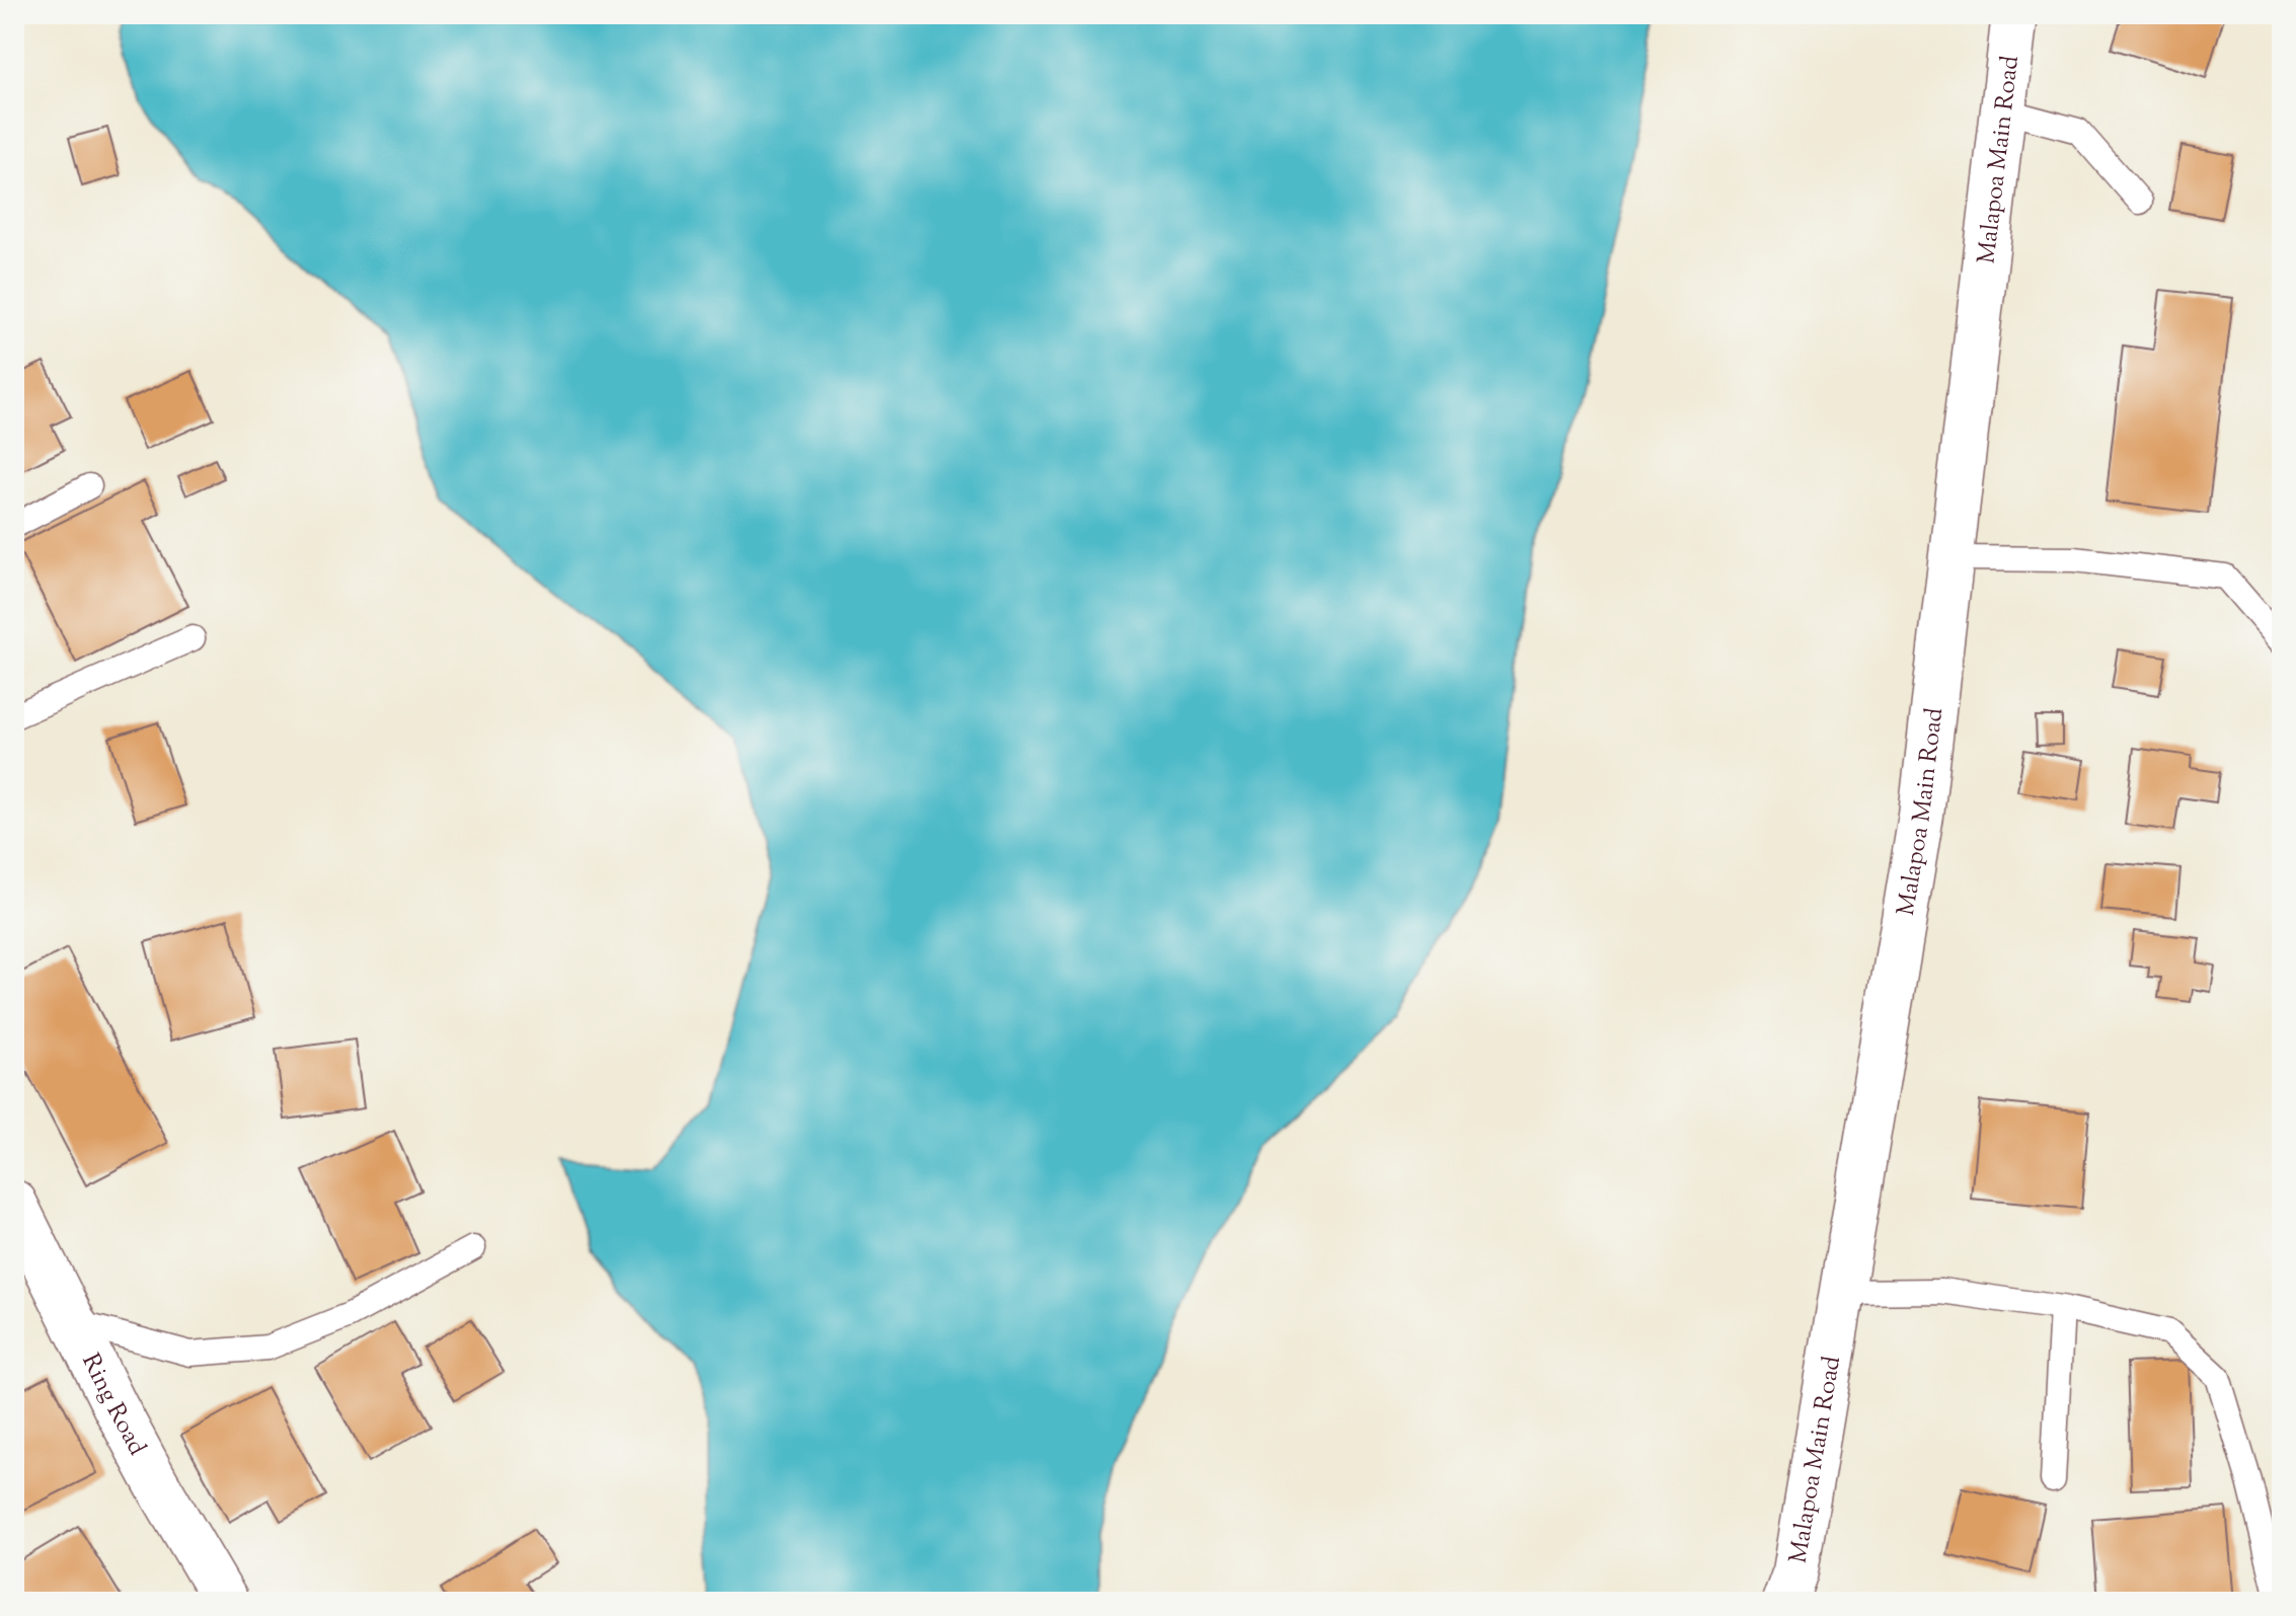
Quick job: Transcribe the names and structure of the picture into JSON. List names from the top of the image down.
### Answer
{
  "streets": {
    "street": ["Malapoa Main Road", "Ring Road"]
  }
}
